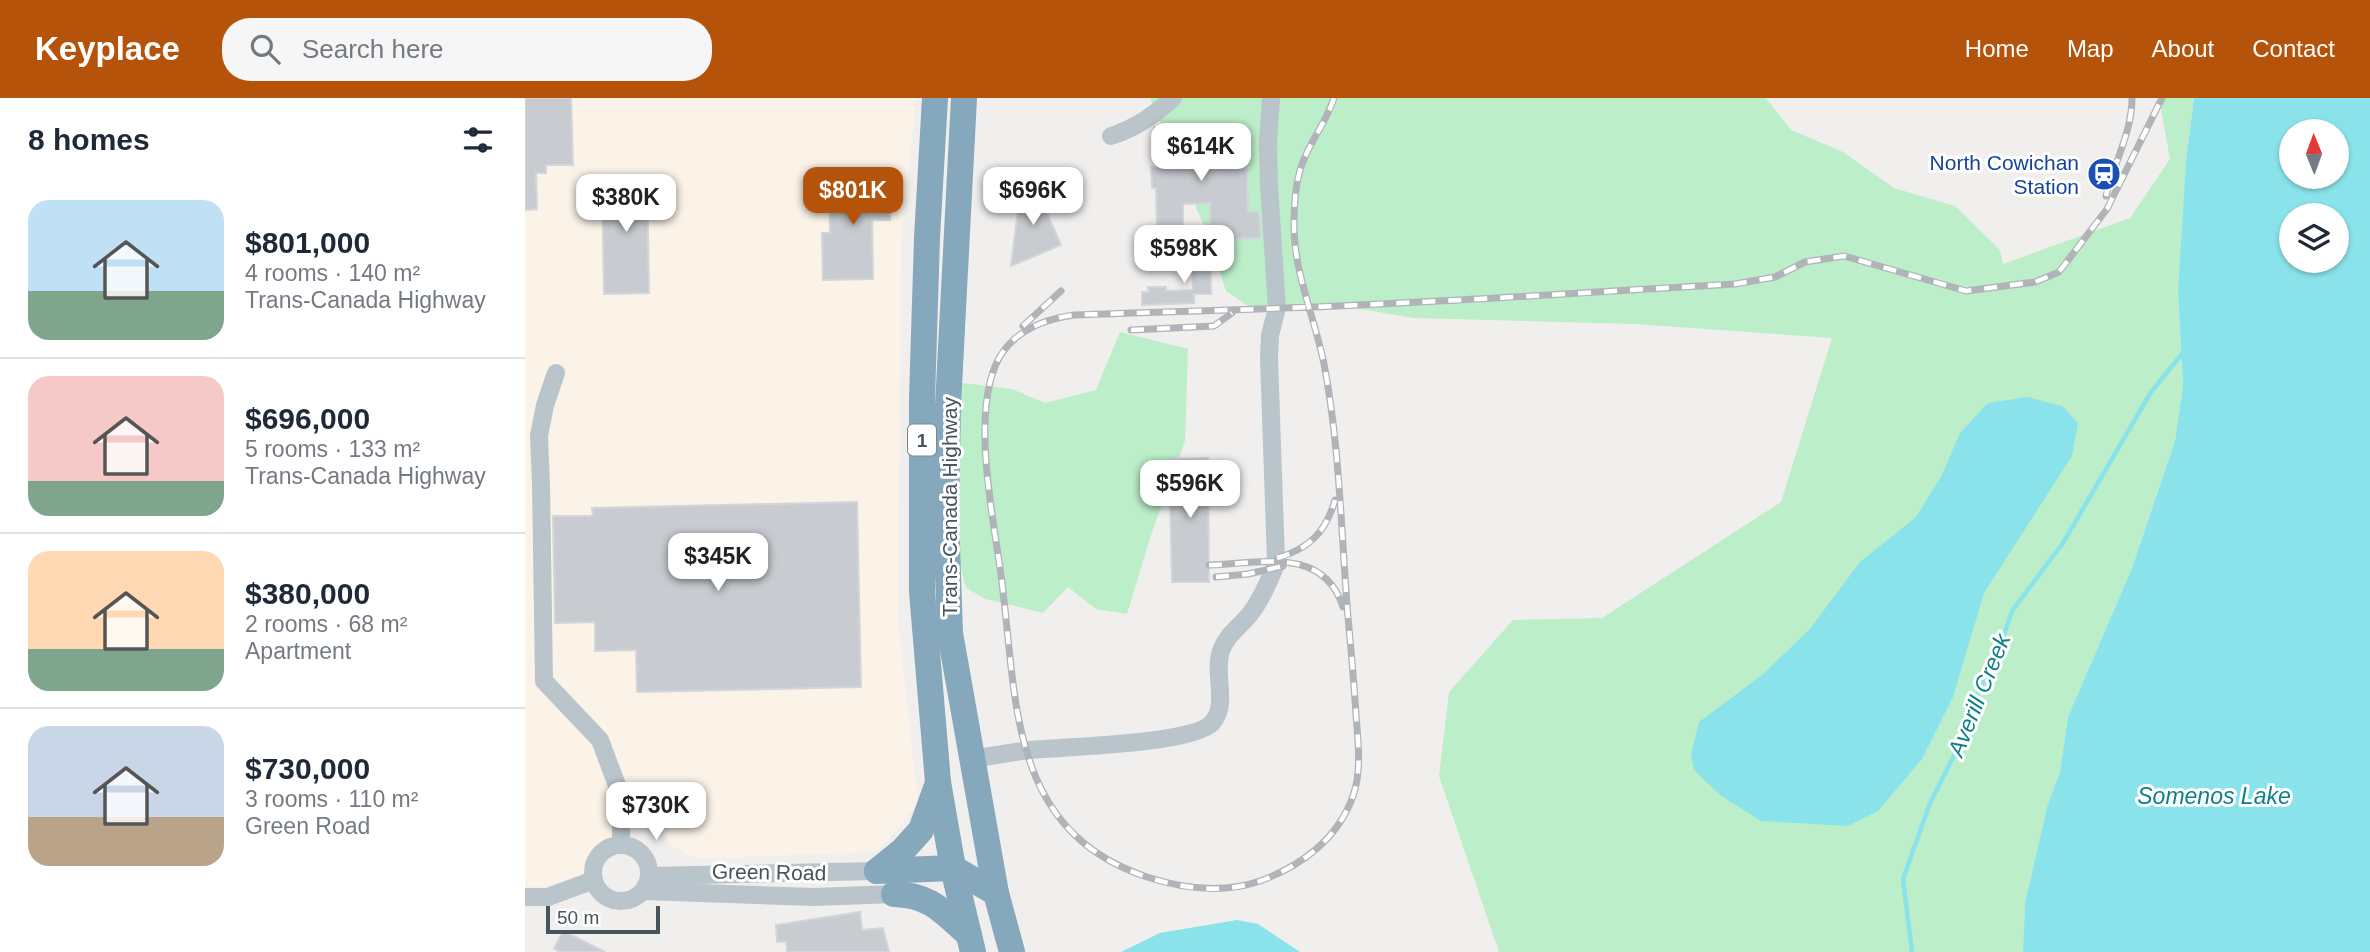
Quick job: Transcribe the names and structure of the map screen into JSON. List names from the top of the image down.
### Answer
{
  "streets": {
    "highway": ["1", "Trans-Canada Highway"],
    "street": ["Green Road"]
  },
  "water": ["Averill Creek", "Somenos Lake"],
  "places": {
    "station": ["North Cowichan Station"]
  },
  "scale_bar": "50 m",
  "north": "top",
  "page": {
    "header": "Keyplace",
    "search": "Search here",
    "nav": [
      "Home",
      "Map",
      "About",
      "Contact"
    ],
    "heading": "8 homes",
    "price": [
      "$614K",
      "$801K",
      "$696K",
      "$380K",
      "$598K",
      "$596K",
      "$345K",
      "$730K"
    ],
    "list": [
      {
        "name": "$801,000",
        "note": "4 rooms · 140 m² · Trans-Canada Highway"
      },
      {
        "name": "$696,000",
        "note": "5 rooms · 133 m² · Trans-Canada Highway"
      },
      {
        "name": "$380,000",
        "note": "2 rooms · 68 m² · Apartment"
      },
      {
        "name": "$730,000",
        "note": "3 rooms · 110 m² · Green Road"
      }
    ],
    "scale": "50 m"
  }
}
